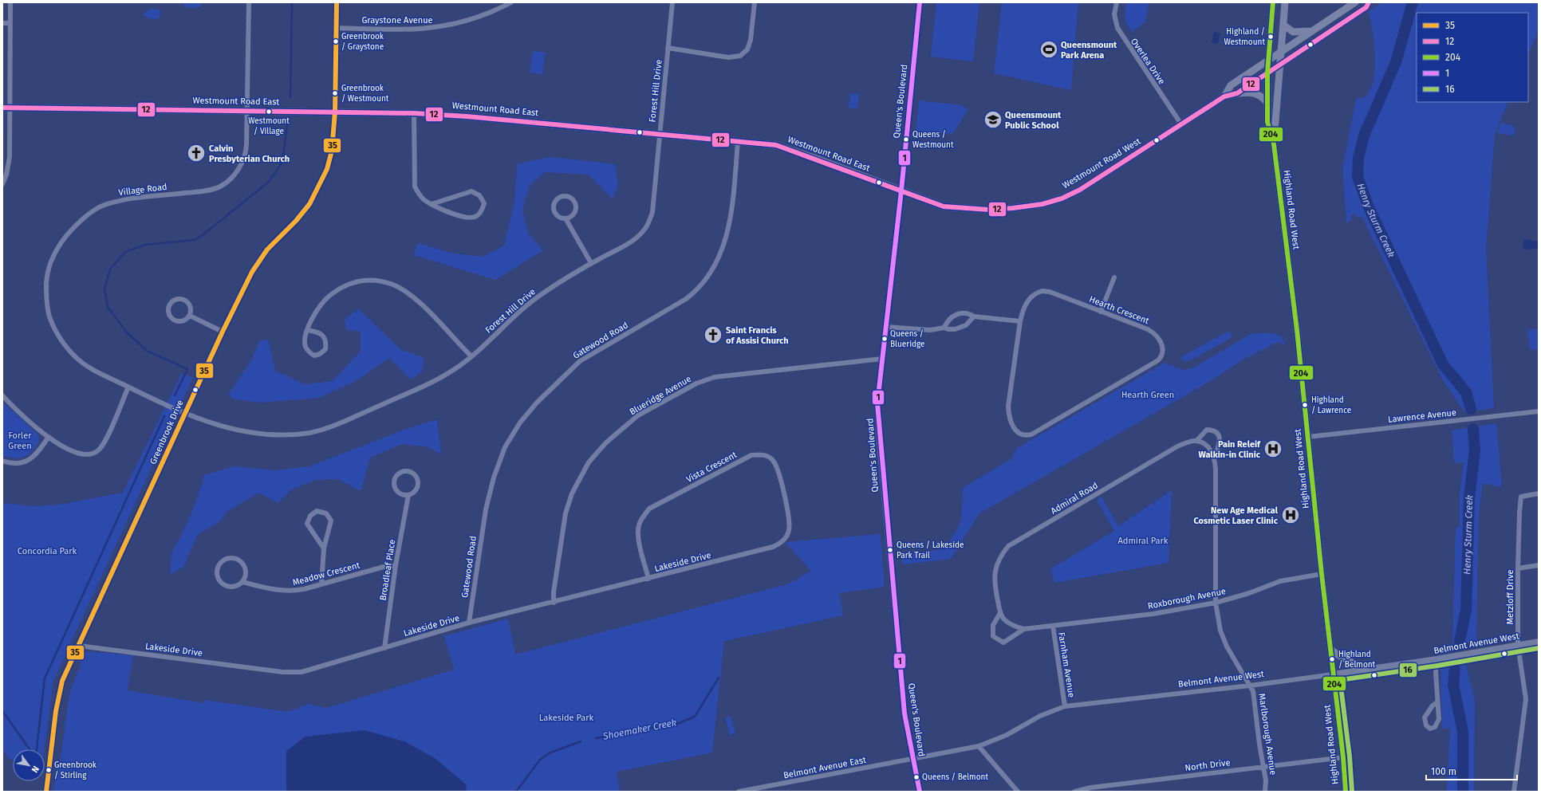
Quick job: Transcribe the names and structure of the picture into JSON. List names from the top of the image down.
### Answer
{
  "streets": {
    "main road": ["Westmount Road East", "Westmount Road West", "Highland Road West"],
    "street": [
      "Graystone Avenue",
      "Overlea Drive",
      "Forest Hill Drive",
      "Queen's Boulevard",
      "Village Road",
      "Hearth Crescent",
      "Gatewood Road",
      "Blueridge Avenue",
      "Lawrence Avenue",
      "Greenbrook Drive",
      "Vista Crescent",
      "Admiral Road",
      "Lakeside Drive",
      "Broadleaf Place",
      "Meadow Crescent",
      "Metzloff Drive",
      "Roxborough Avenue",
      "Belmont Avenue West",
      "Farnham Avenue",
      "Marlborough Avenue",
      "North Drive",
      "Belmont Avenue East"
    ]
  },
  "crossings": [
    ["Graystone Avenue", "Greenbrook Drive"],
    ["Overlea Drive", "Westmount Road West"],
    ["Forest Hill Drive", "Westmount Road East"],
    ["Forest Hill Drive", "Village Road"],
    ["Forest Hill Drive", "Greenbrook Drive"],
    ["Westmount Road East", "Queen's Boulevard"],
    ["Westmount Road East", "Westmount Road West"],
    ["Westmount Road East", "Village Road"],
    ["Westmount Road East", "Gatewood Road"],
    ["Westmount Road East", "Greenbrook Drive"],
    ["Queen's Boulevard", "Westmount Road West"],
    ["Queen's Boulevard", "Blueridge Avenue"],
    ["Queen's Boulevard", "Belmont Avenue West"],
    ["Queen's Boulevard", "Belmont Avenue East"],
    ["Westmount Road West", "Highland Road West"],
    ["Village Road", "Greenbrook Drive"],
    ["Highland Road West", "Lawrence Avenue"],
    ["Highland Road West", "Roxborough Avenue"],
    ["Highland Road West", "Belmont Avenue West"],
    ["Highland Road West", "North Drive"],
    ["Gatewood Road", "Lakeside Drive"],
    ["Blueridge Avenue", "Lakeside Drive"],
    ["Greenbrook Drive", "Lakeside Drive"],
    ["Vista Crescent", "Lakeside Drive"],
    ["Admiral Road", "Marlborough Avenue"],
    ["Lakeside Drive", "Broadleaf Place"],
    ["Broadleaf Place", "Meadow Crescent"],
    ["Metzloff Drive", "Belmont Avenue West"],
    ["Roxborough Avenue", "Farnham Avenue"],
    ["Roxborough Avenue", "Marlborough Avenue"],
    ["Belmont Avenue West", "Farnham Avenue"],
    ["Belmont Avenue West", "Marlborough Avenue"],
    ["Belmont Avenue West", "Belmont Avenue East"],
    ["Marlborough Avenue", "North Drive"]
  ],
  "water": ["Henry Sturm Creek", "Shoemaker Creek"],
  "parks": [
    "Hearth Green",
    "Forler Green",
    "Admiral Park",
    "Concordia Park",
    "Lakeside Park"
  ],
  "places": {
    "other": [
      "Highland / Westmount",
      "Greenbrook / Graystone",
      "Greenbrook / Westmount",
      "Westmount / Village",
      "Queens / Westmount",
      "Queens / Blueridge",
      "Highland / Lawrence",
      "Queens / Lakeside Park Trail",
      "Highland / Belmont",
      "Greenbrook / Stirling",
      "Queens / Belmont"
    ],
    "sports": ["Queensmount Park Arena"],
    "school or university": ["Queensmount Public School"],
    "church": ["Calvin Presbyterian Church", "Saint Francis of Assisi Church"],
    "hospital": ["Pain Releif Walkin-in Clinic", "New Age Medical Cosmetic Laser Clinic"]
  },
  "lines": [
    "transit line 35",
    "transit line 12",
    "transit line 204",
    "transit line 1",
    "transit line 16"
  ],
  "legend": [
    "35",
    "12",
    "204",
    "1",
    "16"
  ],
  "scale_bar": "100 m",
  "north": "bottom right"
}
